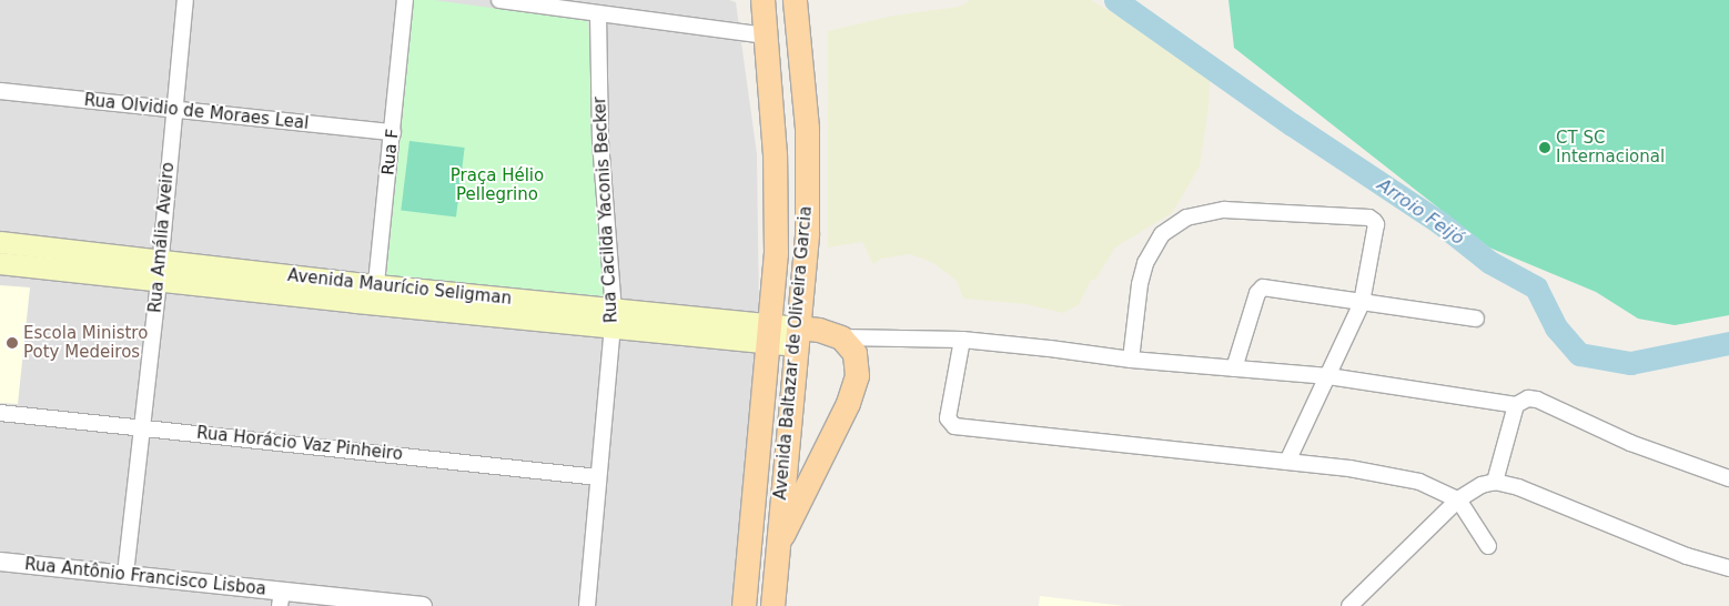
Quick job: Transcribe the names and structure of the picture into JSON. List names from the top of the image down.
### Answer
{
  "streets": {
    "main road": ["Avenida Maurício Seligman", "Avenida Baltazar de Oliveira Garcia"],
    "street": [
      "Rua Olvidio de Moraes Leal",
      "Rua F",
      "Rua Cacilda Yaconis Becker",
      "Rua Amália Aveiro",
      "Rua Horácio Vaz Pinheiro",
      "Rua Antônio Francisco Lisboa"
    ]
  },
  "crossings": [
    ["Rua Olvidio de Moraes Leal", "Rua F"],
    ["Rua Olvidio de Moraes Leal", "Rua Amália Aveiro"],
    ["Rua F", "Avenida Maurício Seligman"],
    ["Rua Cacilda Yaconis Becker", "Avenida Maurício Seligman"],
    ["Rua Cacilda Yaconis Becker", "Rua Horácio Vaz Pinheiro"],
    ["Rua Amália Aveiro", "Avenida Maurício Seligman"],
    ["Rua Amália Aveiro", "Rua Horácio Vaz Pinheiro"],
    ["Rua Amália Aveiro", "Rua Antônio Francisco Lisboa"],
    ["Avenida Maurício Seligman", "Avenida Baltazar de Oliveira Garcia"]
  ],
  "water": ["Arroio Feijó"],
  "parks": ["Praça Hélio Pellegrino"],
  "places": ["CT SC Internacional", "Escola Ministro Poty Medeiros"]
}
